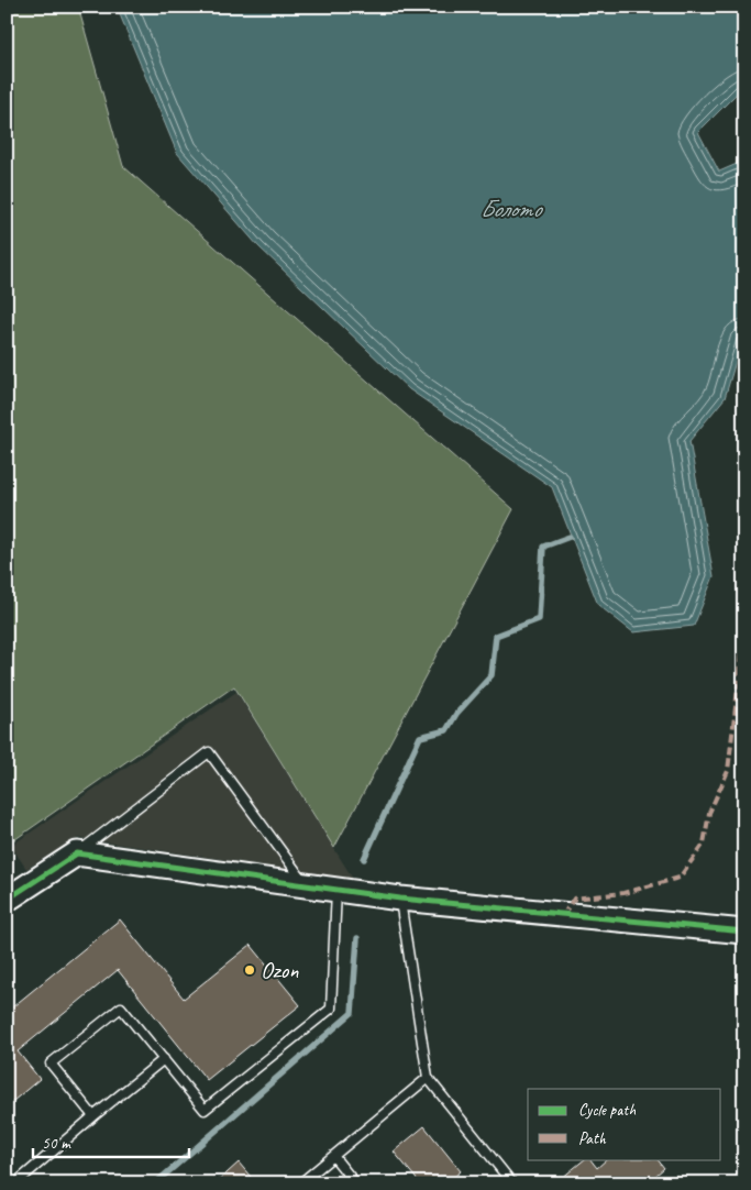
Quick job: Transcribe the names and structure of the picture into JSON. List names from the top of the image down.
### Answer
{
  "water": ["Болото"],
  "places": ["Ozon"],
  "legend": ["Cycle path", "Path"],
  "scale_bar": "50 m"
}
